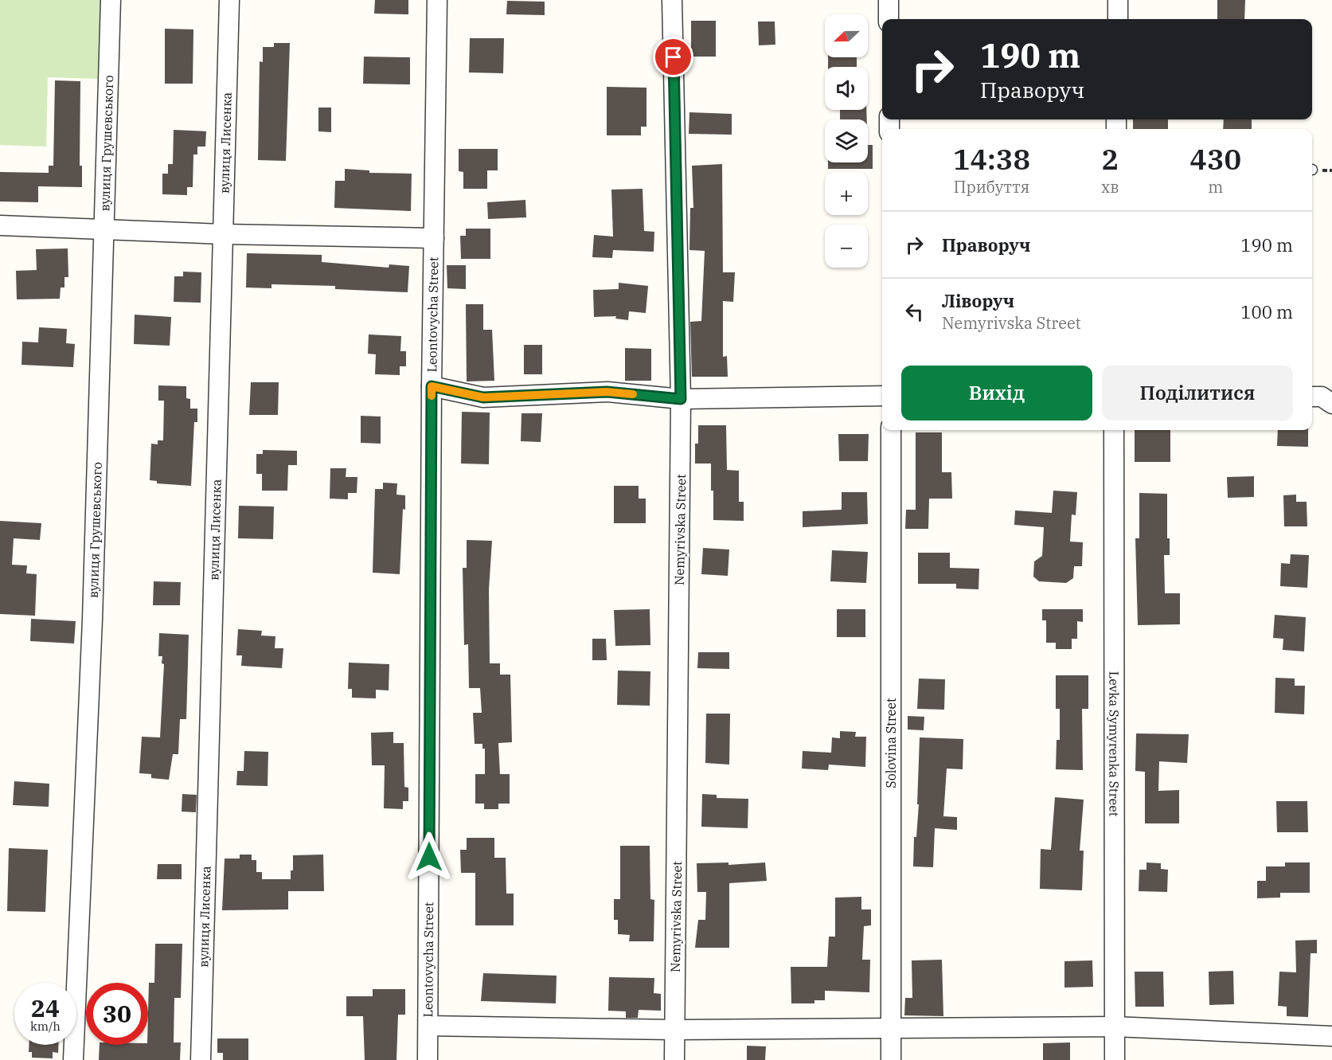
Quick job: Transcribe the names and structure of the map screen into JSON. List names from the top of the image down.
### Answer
{
  "streets": {
    "street": [
      "вулиця Грушевського",
      "вулиця Лисенка",
      "Leontovycha Street",
      "Nemyrivska Street",
      "Solovina Street",
      "Levka Symyrenka Street"
    ]
  },
  "north": "left",
  "page": {
    "map_buttons": ["+", "−"],
    "turn": ["190 m", "Праворуч"],
    "eta": [
      "14:38",
      "Прибуття",
      "2",
      "хв",
      "430",
      "m"
    ],
    "list": [
      {
        "name": "Праворуч",
        "value": "190 m"
      },
      {
        "name": "Ліворуч",
        "note": "Nemyrivska Street",
        "value": "100 m"
      }
    ],
    "buttons": ["Вихід", "Поділитися"],
    "speed": "24 km/h",
    "limit": "30"
  }
}
